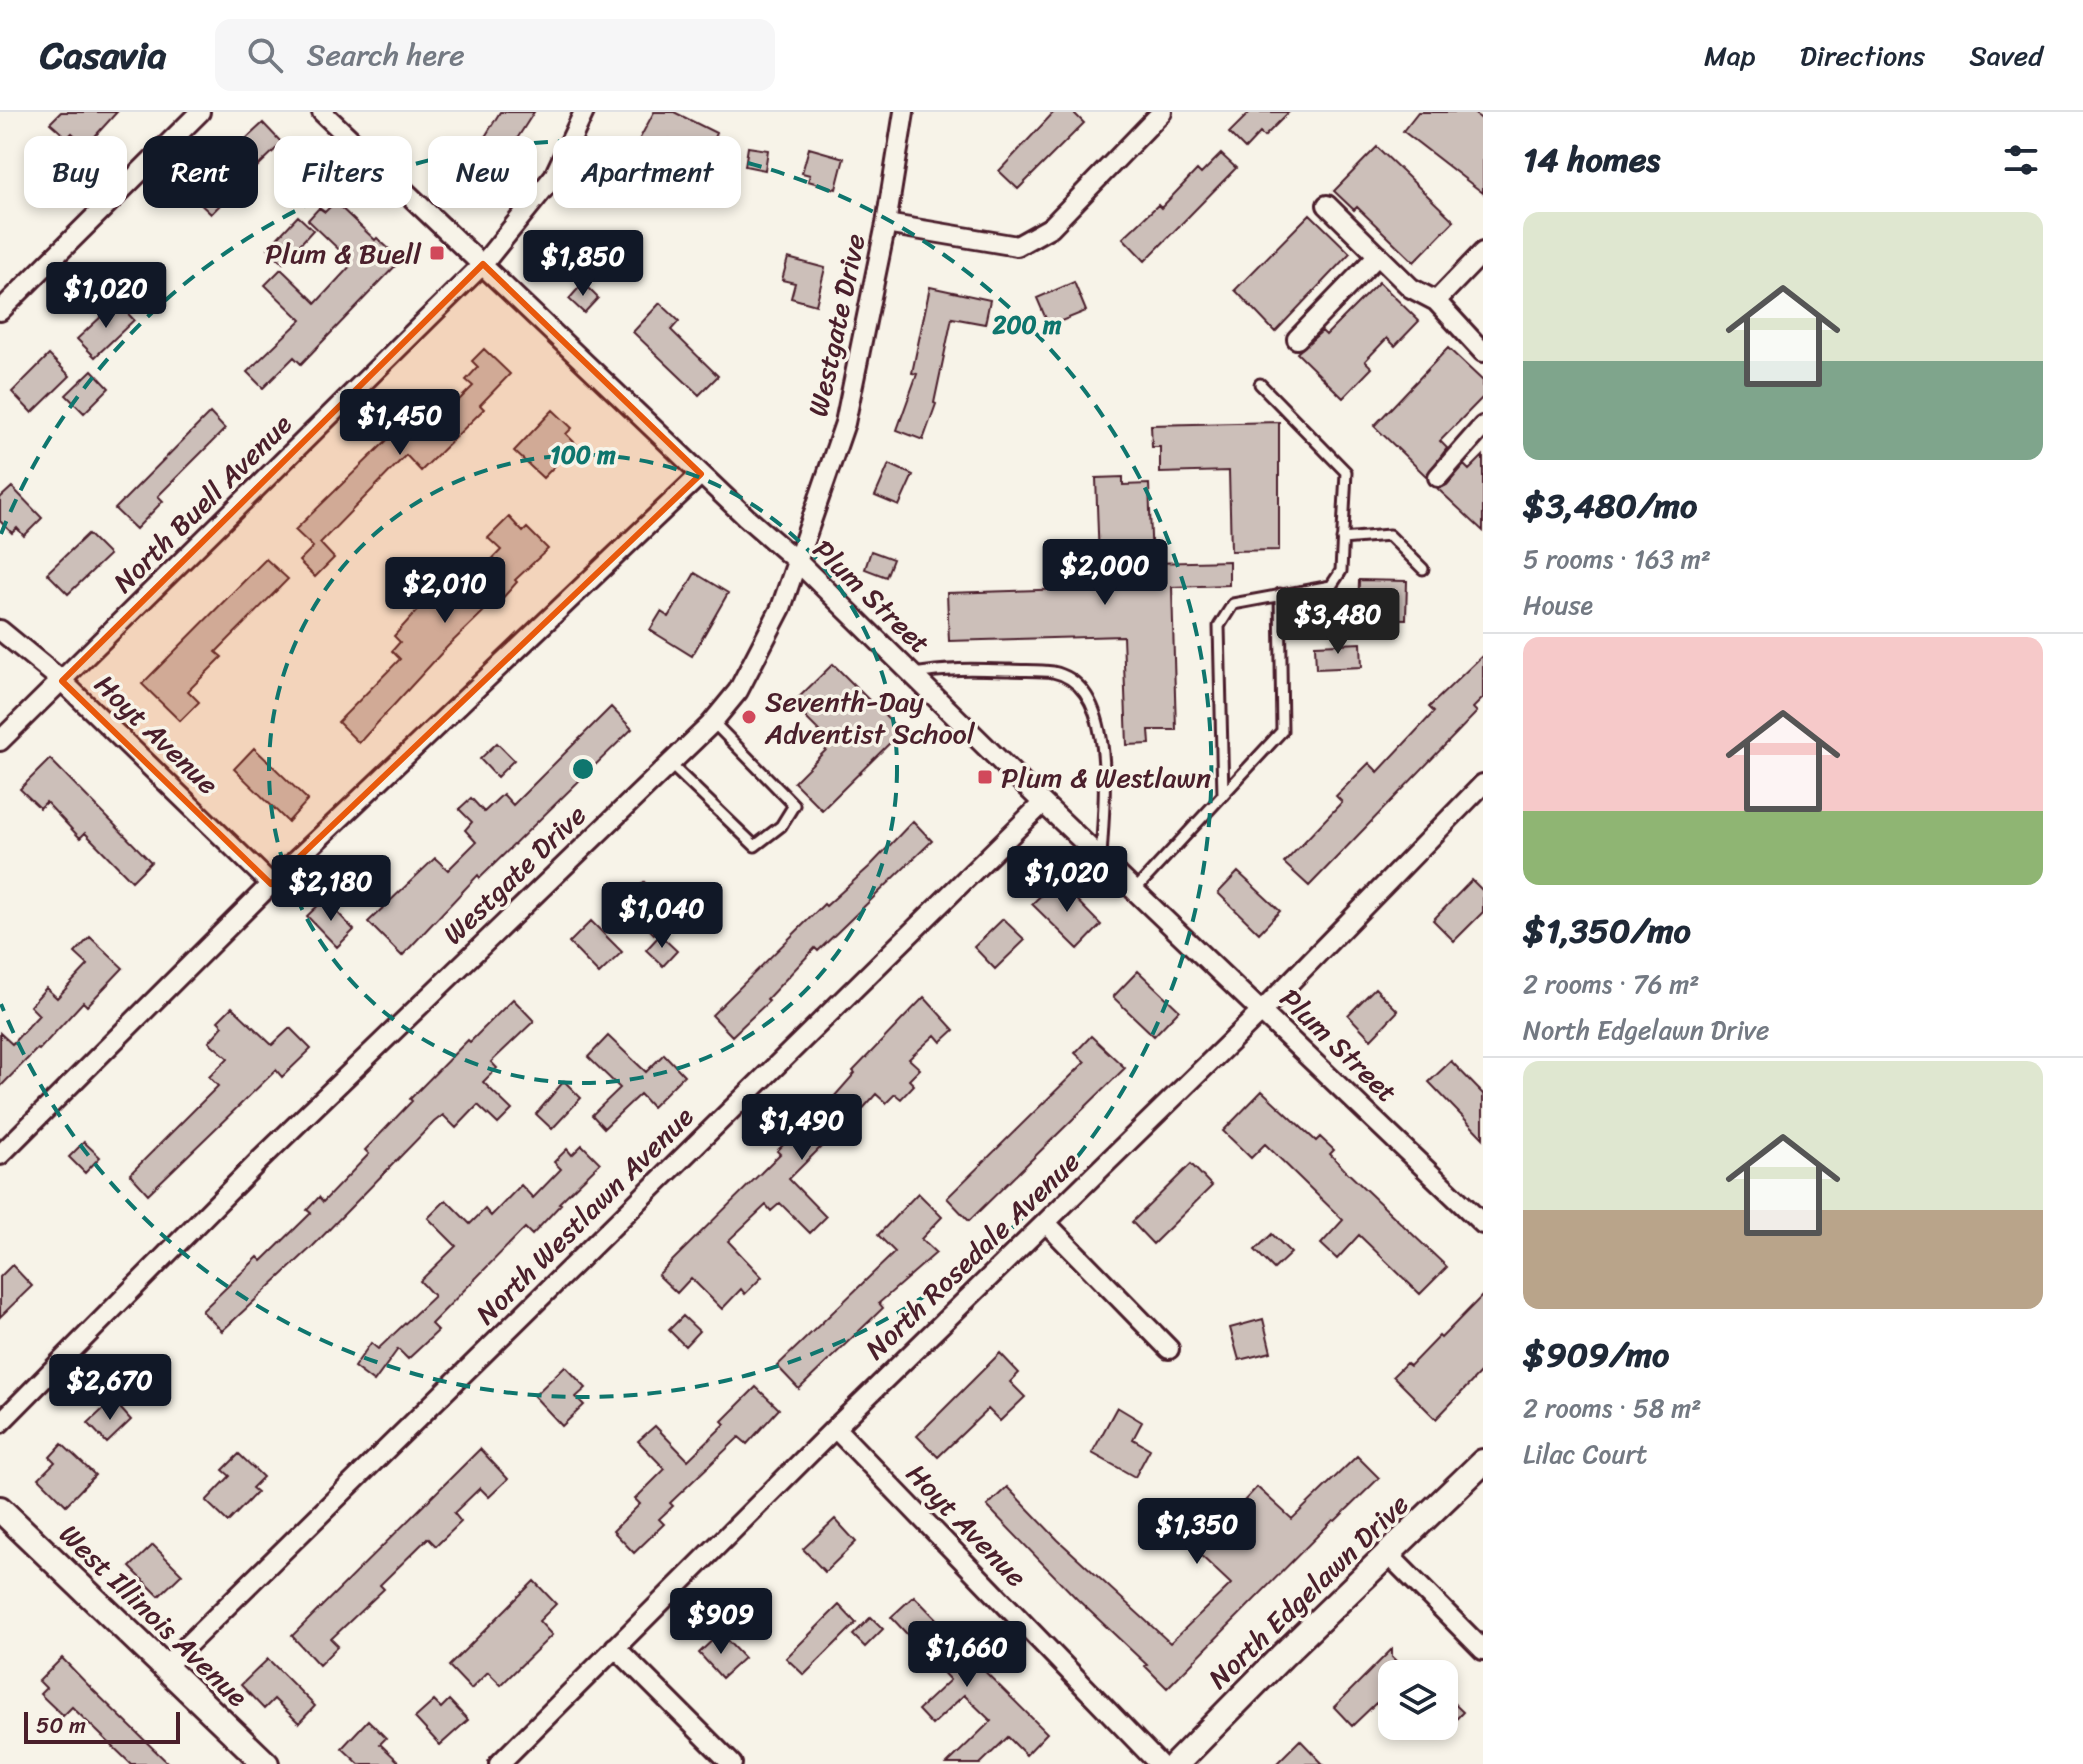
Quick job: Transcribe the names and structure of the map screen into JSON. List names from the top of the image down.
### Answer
{
  "streets": {
    "street": [
      "Westgate Drive",
      "North Buell Avenue",
      "Plum Street",
      "Hoyt Avenue",
      "North Westlawn Avenue",
      "North Rosedale Avenue",
      "North Edgelawn Drive",
      "West Illinois Avenue"
    ]
  },
  "crossings": [
    ["Westgate Drive", "Plum Street"],
    ["North Buell Avenue", "Plum Street"],
    ["North Buell Avenue", "Hoyt Avenue"],
    ["Plum Street", "North Westlawn Avenue"],
    ["Plum Street", "North Rosedale Avenue"],
    ["Hoyt Avenue", "North Rosedale Avenue"],
    ["North Westlawn Avenue", "West Illinois Avenue"]
  ],
  "places": {
    "transit": ["Plum & Buell", "Plum & Westlawn"],
    "other": ["Seventh-Day Adventist School"]
  },
  "scale_bar": "50 m",
  "page": {
    "header": "Casavia",
    "search": "Search here",
    "nav": ["Map", "Directions", "Saved"],
    "heading": "14 homes",
    "chip": [
      "Buy",
      "Rent",
      "Filters",
      "New",
      "Apartment"
    ],
    "list": [
      {
        "name": "$3,480/mo",
        "note": "5 rooms · 163 m² · House"
      },
      {
        "name": "$1,350/mo",
        "note": "2 rooms · 76 m² · North Edgelawn Drive"
      },
      {
        "name": "$909/mo",
        "note": "2 rooms · 58 m² · Lilac Court"
      }
    ],
    "price": [
      "$1,850",
      "$1,020",
      "$1,450",
      "$2,000",
      "$2,010",
      "$3,480",
      "$1,020",
      "$2,180",
      "$1,040",
      "$1,490",
      "$2,670",
      "$1,350",
      "$909",
      "$1,660"
    ],
    "scale": "50 m"
  },
  "rings": ["200 m", "100 m"]
}
